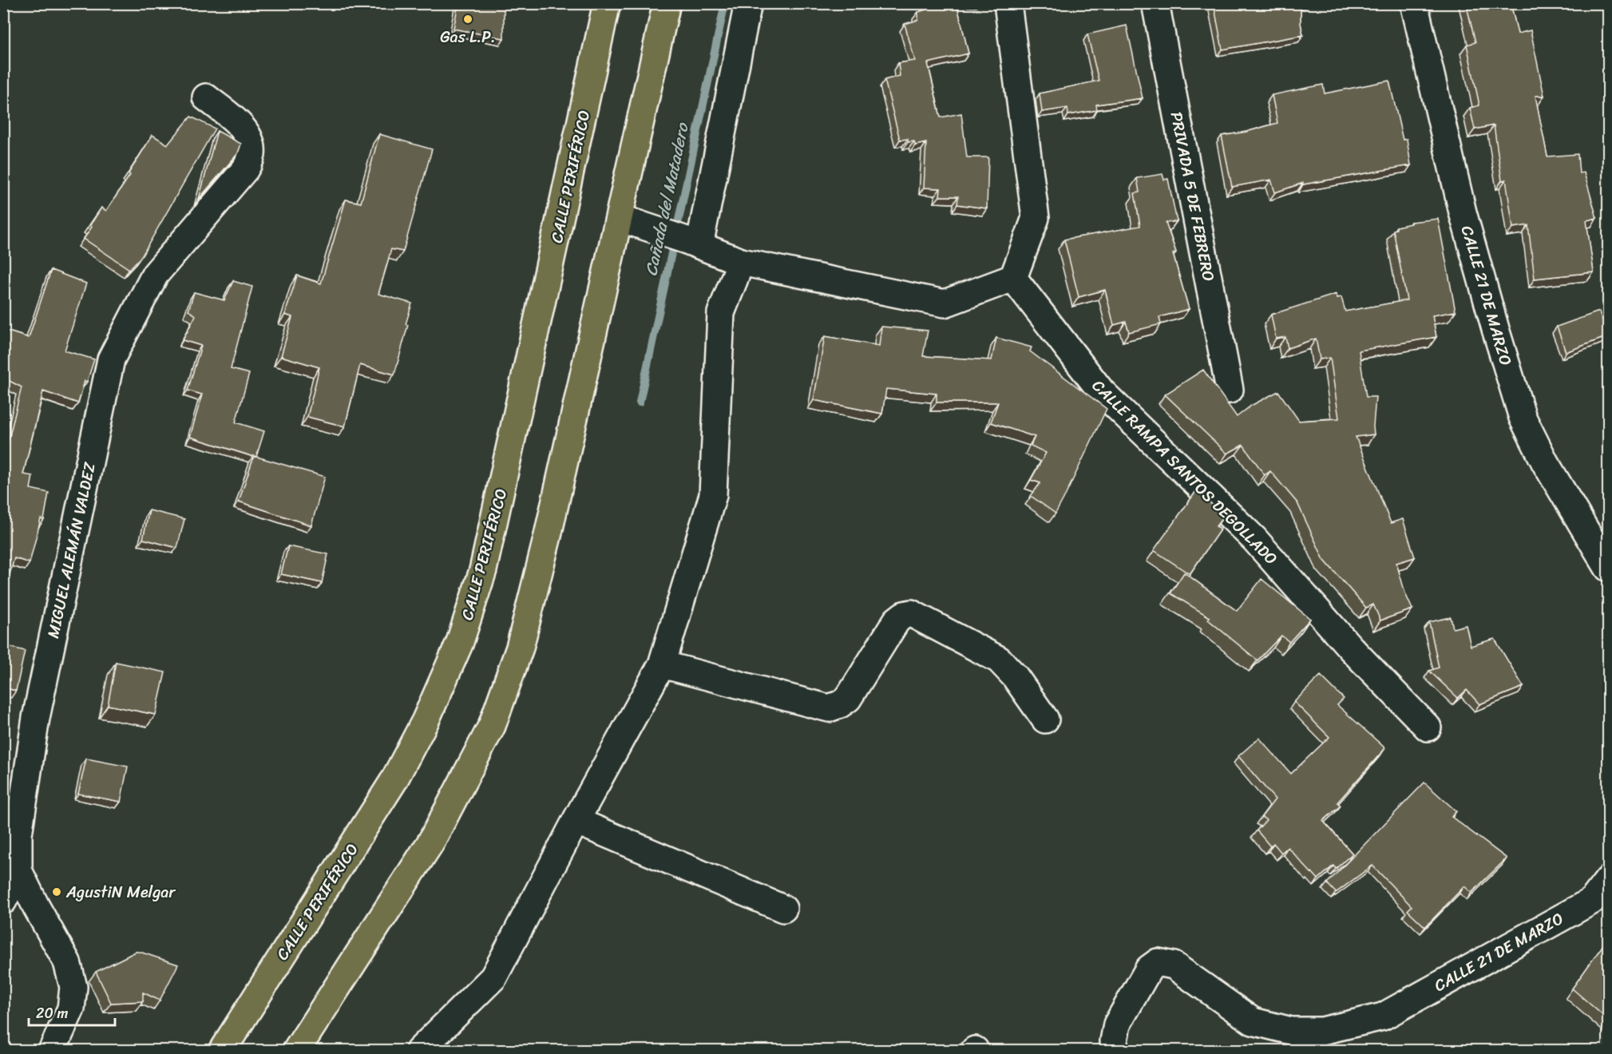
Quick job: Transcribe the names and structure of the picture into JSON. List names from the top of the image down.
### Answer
{
  "streets": {
    "highway": ["CALLE PERIFÉRICO"],
    "street": [
      "PRIVADA 5 DE FEBRERO",
      "CALLE 21 DE MARZO",
      "CALLE RAMPA SANTOS DEGOLLADO",
      "MIGUEL ALEMÁN VALDEZ"
    ]
  },
  "water": ["Cañada del Matadero"],
  "places": ["Gas L.P.", "AgustiN Melgar"],
  "scale_bar": "20 m"
}
